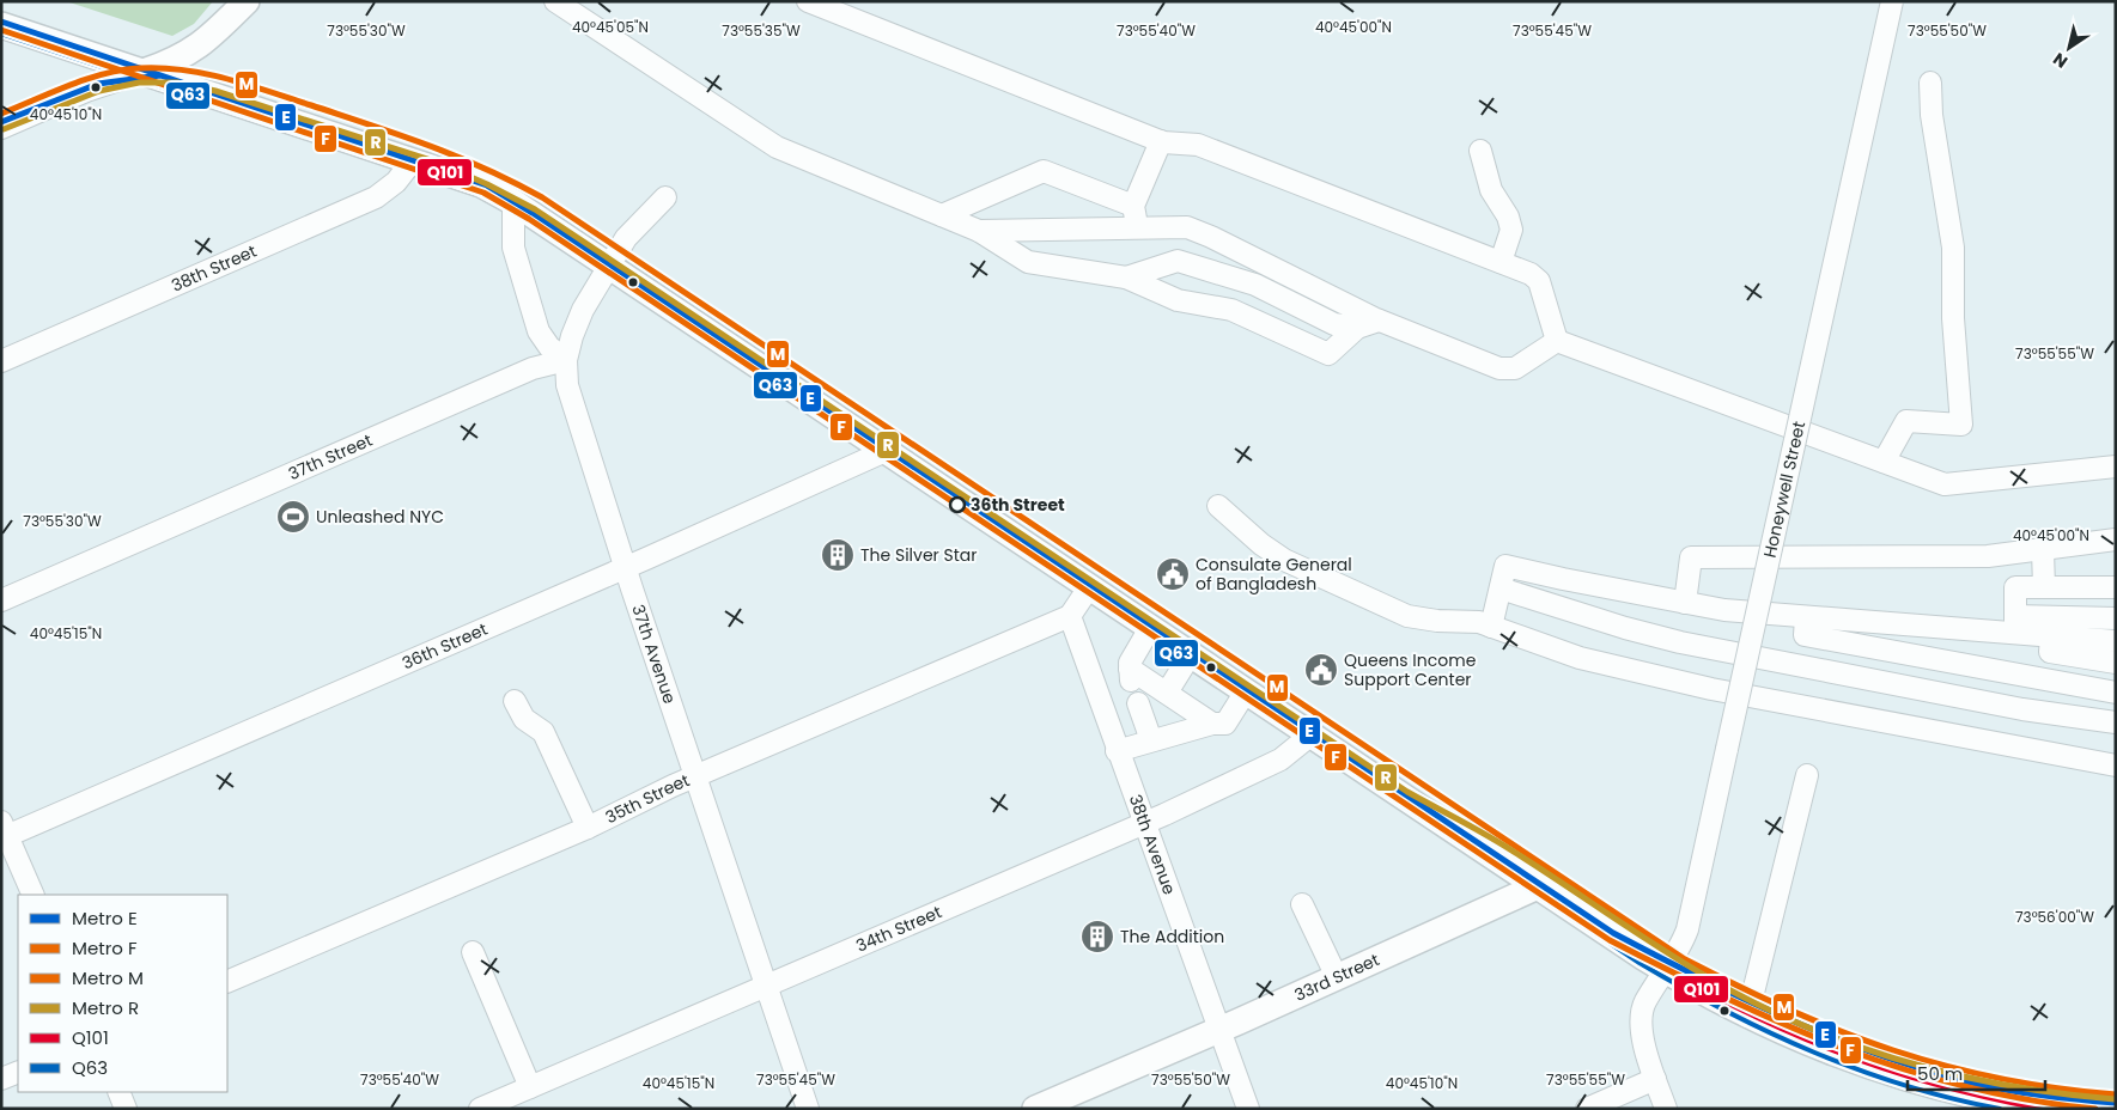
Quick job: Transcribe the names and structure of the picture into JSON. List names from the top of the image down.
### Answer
{
  "streets": {
    "main road": ["33rd Street"],
    "street": [
      "38th Street",
      "37th Street",
      "Honeywell Street",
      "36th Street",
      "37th Avenue",
      "35th Street",
      "38th Avenue",
      "34th Street"
    ]
  },
  "crossings": [
    ["37th Street", "37th Avenue"],
    ["36th Street", "37th Avenue"],
    ["37th Avenue", "35th Street"],
    ["37th Avenue", "34th Street"],
    ["35th Street", "38th Avenue"],
    ["38th Avenue", "34th Street"],
    ["38th Avenue", "33rd Street"]
  ],
  "places": {
    "other": ["36th Street"],
    "sports": ["Unleashed NYC"],
    "building": ["The Silver Star", "The Addition"],
    "public building": ["Consulate General of Bangladesh", "Queens Income Support Center"]
  },
  "lines": [
    "metro line E",
    "metro line F",
    "transit line Q63",
    "metro line M",
    "transit line Q101",
    "metro line R"
  ],
  "legend": [
    "Metro E",
    "Metro F",
    "Metro M",
    "Metro R",
    "Q101",
    "Q63"
  ],
  "scale_bar": "50 m",
  "north": "bottom left",
  "coordinates": [
    "40°45'05\"N",
    "40°45'00\"N",
    "73°55'30\"W",
    "73°55'35\"W",
    "73°55'40\"W",
    "73°55'45\"W",
    "73°55'50\"W",
    "40°45'10\"N",
    "73°55'55\"W",
    "40°45'15\"N",
    "73°56'00\"W"
  ]
}
